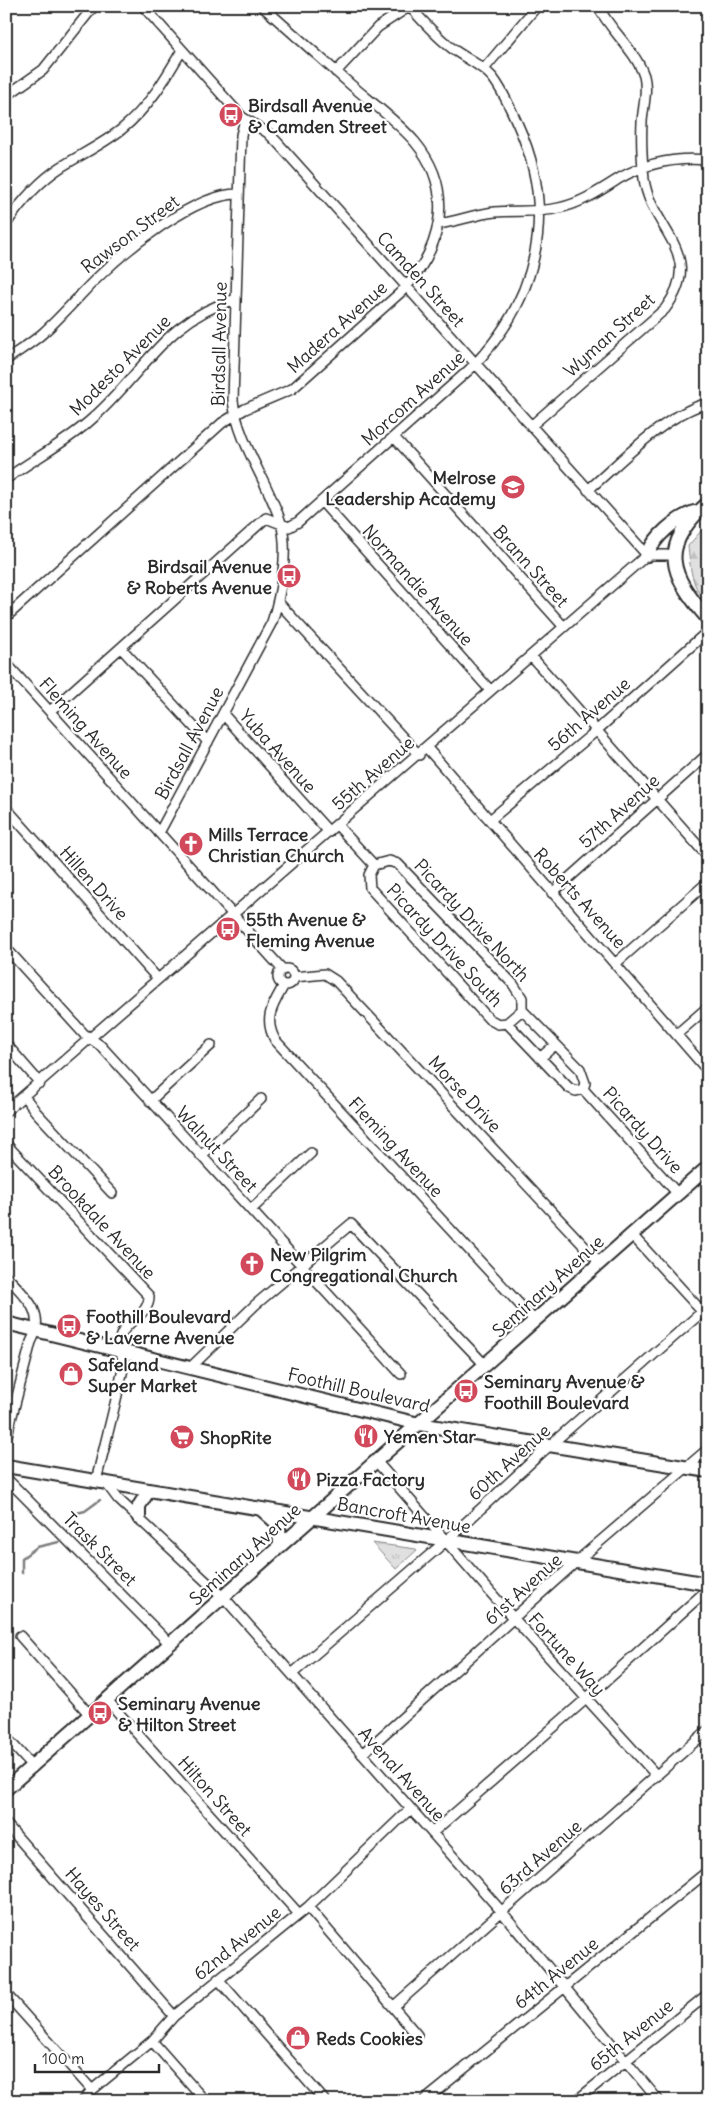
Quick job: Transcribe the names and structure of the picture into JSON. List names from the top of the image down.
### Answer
{
  "streets": {
    "street": [
      "Rawson Street",
      "Camden Street",
      "Madera Avenue",
      "Wyman Street",
      "Birdsall Avenue",
      "Modesto Avenue",
      "Morcom Avenue",
      "Brann Street",
      "Normandie Avenue",
      "56th Avenue",
      "Fleming Avenue",
      "Yuba Avenue",
      "55th Avenue",
      "57th Avenue",
      "Hillen Drive",
      "Roberts Avenue",
      "Picardy Drive North",
      "Picardy Drive South",
      "Morse Drive",
      "Picardy Drive",
      "Walnut Street",
      "Brookdale Avenue",
      "Seminary Avenue",
      "Foothill Boulevard",
      "60th Avenue",
      "Bancroft Avenue",
      "Trask Street",
      "61st Avenue",
      "Fortune Way",
      "Avenal Avenue",
      "Hilton Street",
      "63rd Avenue",
      "Hayes Street",
      "62nd Avenue",
      "64th Avenue",
      "65th Avenue"
    ]
  },
  "crossings": [
    ["Rawson Street", "Birdsall Avenue"],
    ["Camden Street", "Madera Avenue"],
    ["Camden Street", "Wyman Street"],
    ["Camden Street", "Birdsall Avenue"],
    ["Camden Street", "Morcom Avenue"],
    ["Camden Street", "55th Avenue"],
    ["Madera Avenue", "Birdsall Avenue"],
    ["Birdsall Avenue", "Modesto Avenue"],
    ["Birdsall Avenue", "Morcom Avenue"],
    ["Birdsall Avenue", "Fleming Avenue"],
    ["Birdsall Avenue", "Yuba Avenue"],
    ["Morcom Avenue", "Brann Street"],
    ["Morcom Avenue", "Normandie Avenue"],
    ["Morcom Avenue", "Fleming Avenue"],
    ["Brann Street", "55th Avenue"],
    ["Normandie Avenue", "55th Avenue"],
    ["56th Avenue", "Roberts Avenue"],
    ["Fleming Avenue", "55th Avenue"],
    ["Fleming Avenue", "Morse Drive"],
    ["Fleming Avenue", "Seminary Avenue"],
    ["Yuba Avenue", "55th Avenue"],
    ["55th Avenue", "Hillen Drive"],
    ["55th Avenue", "Roberts Avenue"],
    ["55th Avenue", "Walnut Street"],
    ["57th Avenue", "Roberts Avenue"],
    ["Picardy Drive North", "Picardy Drive South"],
    ["Picardy Drive North", "Picardy Drive"],
    ["Picardy Drive South", "Picardy Drive"],
    ["Morse Drive", "Seminary Avenue"],
    ["Picardy Drive", "Seminary Avenue"],
    ["Brookdale Avenue", "Foothill Boulevard"],
    ["Seminary Avenue", "Foothill Boulevard"],
    ["Seminary Avenue", "Bancroft Avenue"],
    ["Seminary Avenue", "Trask Street"],
    ["Seminary Avenue", "Fortune Way"],
    ["Seminary Avenue", "Avenal Avenue"],
    ["Seminary Avenue", "Hilton Street"],
    ["Foothill Boulevard", "60th Avenue"],
    ["Foothill Boulevard", "61st Avenue"],
    ["60th Avenue", "Bancroft Avenue"],
    ["60th Avenue", "Fortune Way"],
    ["60th Avenue", "Avenal Avenue"],
    ["Bancroft Avenue", "61st Avenue"],
    ["Bancroft Avenue", "Fortune Way"],
    ["Bancroft Avenue", "Avenal Avenue"],
    ["61st Avenue", "Fortune Way"],
    ["61st Avenue", "Avenal Avenue"],
    ["Fortune Way", "63rd Avenue"],
    ["Avenal Avenue", "63rd Avenue"],
    ["Avenal Avenue", "62nd Avenue"],
    ["Avenal Avenue", "64th Avenue"],
    ["Avenal Avenue", "65th Avenue"],
    ["Hilton Street", "62nd Avenue"],
    ["Hayes Street", "62nd Avenue"]
  ],
  "places": {
    "bus stop": [
      "Birdsall Avenue & Camden Street",
      "Birdsail Avenue & Roberts Avenue",
      "55th Avenue & Fleming Avenue",
      "Foothill Boulevard & Laverne Avenue",
      "Seminary Avenue & Foothill Boulevard",
      "Seminary Avenue & Hilton Street"
    ],
    "school or university": ["Melrose Leadership Academy"],
    "church": ["Mills Terrace Christian Church", "New Pilgrim Congregational Church"],
    "shop": ["Safeland Super Market", "Reds Cookies"],
    "restaurant": ["Yemen Star", "Pizza Factory"],
    "supermarket": ["ShopRite"]
  },
  "scale_bar": "100 m"
}
